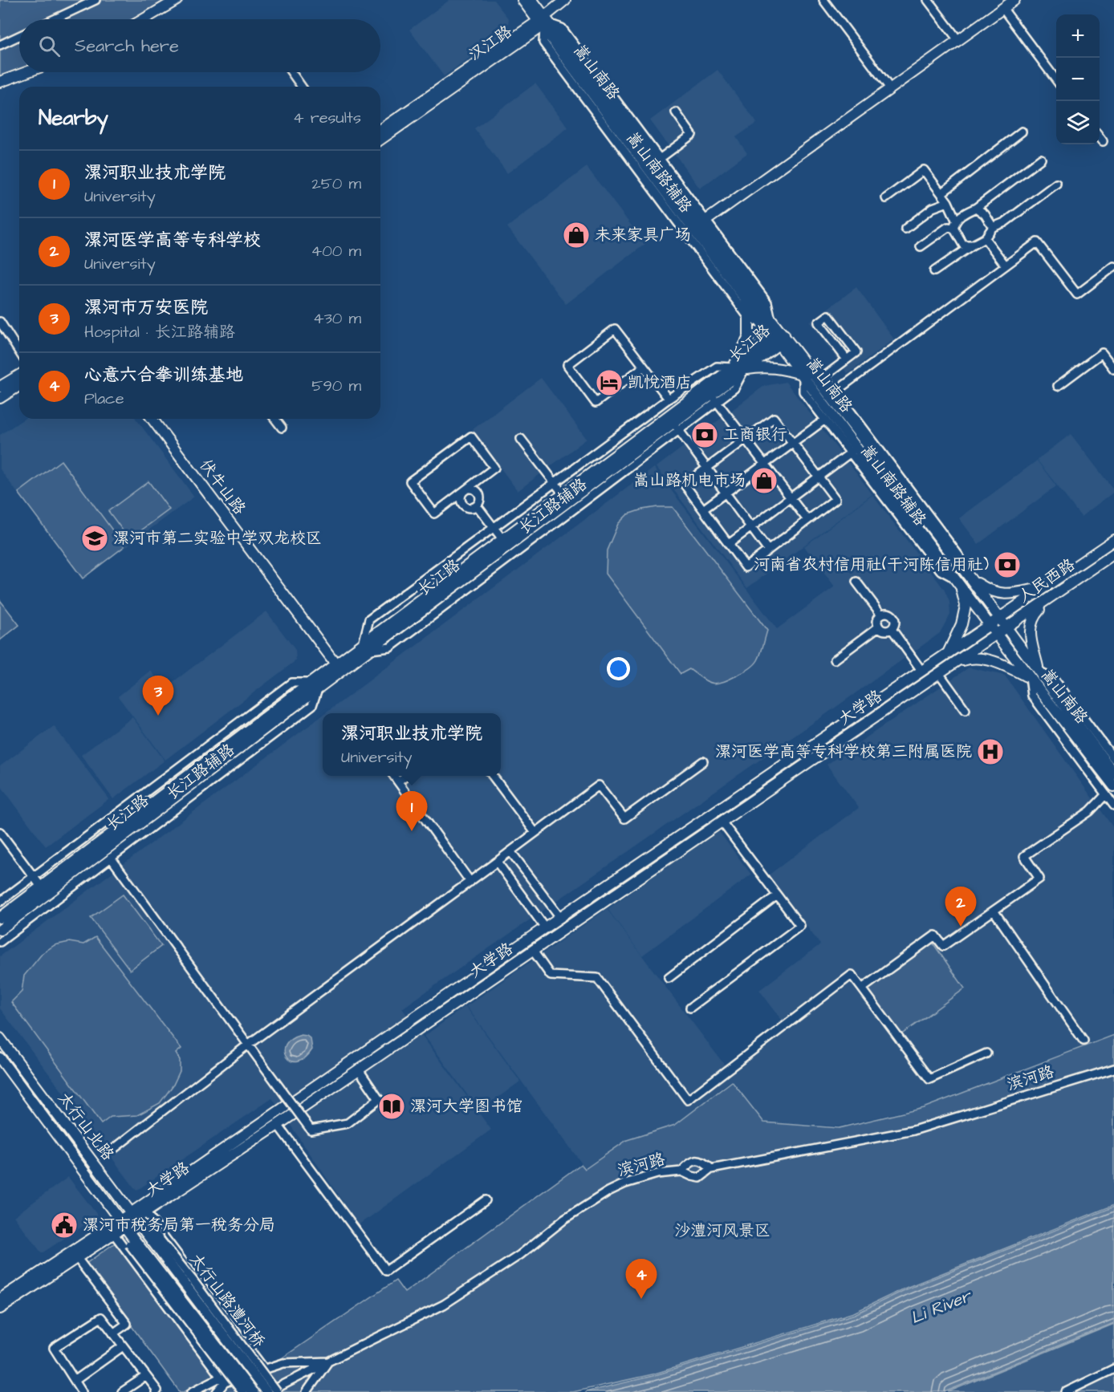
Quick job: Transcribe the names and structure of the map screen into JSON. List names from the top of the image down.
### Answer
{
  "streets": {
    "main road": [
      "汉江路",
      "嵩山南路",
      "长江路",
      "伏牛山路",
      "人民西路",
      "大学路",
      "太行山北路",
      "太行山路澧河桥"
    ],
    "street": ["嵩山南路辅路", "长江路辅路", "滨河路"]
  },
  "crossings": [
    ["汉江路", "嵩山南路"],
    ["汉江路", "嵩山南路辅路"],
    ["嵩山南路", "嵩山南路辅路"],
    ["嵩山南路", "长江路"],
    ["嵩山南路", "人民西路"],
    ["嵩山南路", "大学路"],
    ["长江路", "伏牛山路"],
    ["长江路", "长江路辅路"],
    ["人民西路", "大学路"],
    ["大学路", "太行山北路"],
    ["滨河路", "太行山路澧河桥"],
    ["太行山北路", "太行山路澧河桥"]
  ],
  "water": ["Li River"],
  "parks": ["沙澧河风景区"],
  "places": {
    "shop": ["未来家具广场", "嵩山路机电市场"],
    "hotel": ["凯悦酒店"],
    "bank": ["工商银行", "河南省农村信用社(干河陈信用社)"],
    "school or university": ["漯河市第二实验中学双龙校区"],
    "hospital": ["漯河医学高等专科学校第三附属医院"],
    "library": ["漯河大学图书馆"],
    "public building": ["漯河市税务局第一税务分局"]
  },
  "page": {
    "map_buttons": ["+", "−"],
    "search": "Search here",
    "heading": ["Nearby", "4 results"],
    "list": [
      {
        "mark": "1",
        "name": "漯河职业技术学院",
        "note": "University",
        "value": "250 m"
      },
      {
        "mark": "2",
        "name": "漯河医学高等专科学校",
        "note": "University",
        "value": "400 m"
      },
      {
        "mark": "3",
        "name": "漯河市万安医院",
        "note": "Hospital · 长江路辅路",
        "value": "430 m"
      },
      {
        "mark": "4",
        "name": "心意六合拳训练基地",
        "note": "Place",
        "value": "590 m"
      }
    ],
    "pins": [
      "3",
      "1",
      "2",
      "4"
    ],
    "popup": ["漯河职业技术学院", "University"]
  }
}
